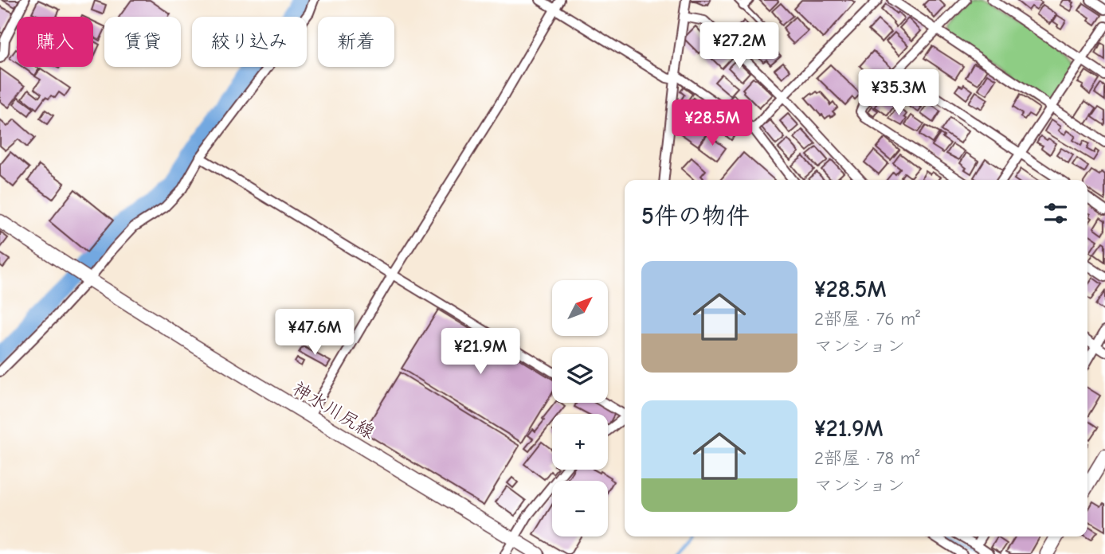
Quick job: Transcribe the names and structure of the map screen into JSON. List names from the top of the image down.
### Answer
{
  "streets": {
    "main road": ["神水川尻線"]
  },
  "north": "top right",
  "page": {
    "chip": [
      "購入",
      "賃貸",
      "絞り込み",
      "新着"
    ],
    "price": [
      "¥27.2M",
      "¥35.3M",
      "¥28.5M",
      "¥47.6M",
      "¥21.9M"
    ],
    "heading": "5件の物件",
    "list": [
      {
        "name": "¥28.5M",
        "note": "2部屋 · 76 m² · マンション"
      },
      {
        "name": "¥21.9M",
        "note": "2部屋 · 78 m² · マンション"
      }
    ],
    "map_buttons": ["+", "−"]
  }
}
